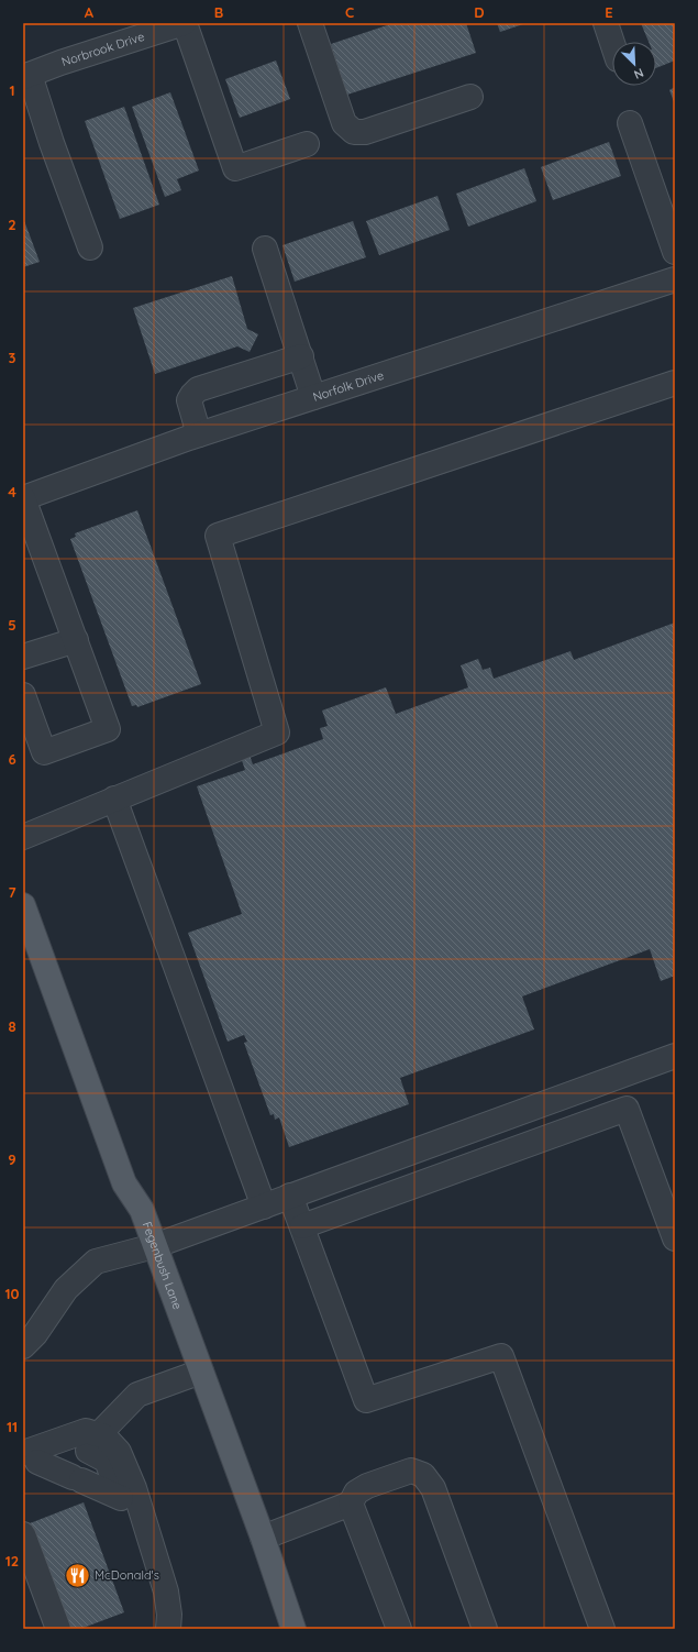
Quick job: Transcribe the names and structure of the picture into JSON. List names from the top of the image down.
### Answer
{
  "streets": {
    "main road": ["Fegenbush Lane"],
    "street": ["Norbrook Drive", "Norfolk Drive"]
  },
  "places": {
    "restaurant": ["McDonald's"]
  },
  "north": "bottom right",
  "grid": {
    "columns": [
      "A",
      "B",
      "C",
      "D",
      "E"
    ],
    "rows": [
      "1",
      "2",
      "3",
      "4",
      "5",
      "6",
      "7",
      "8",
      "9",
      "10",
      "11",
      "12"
    ]
  }
}
